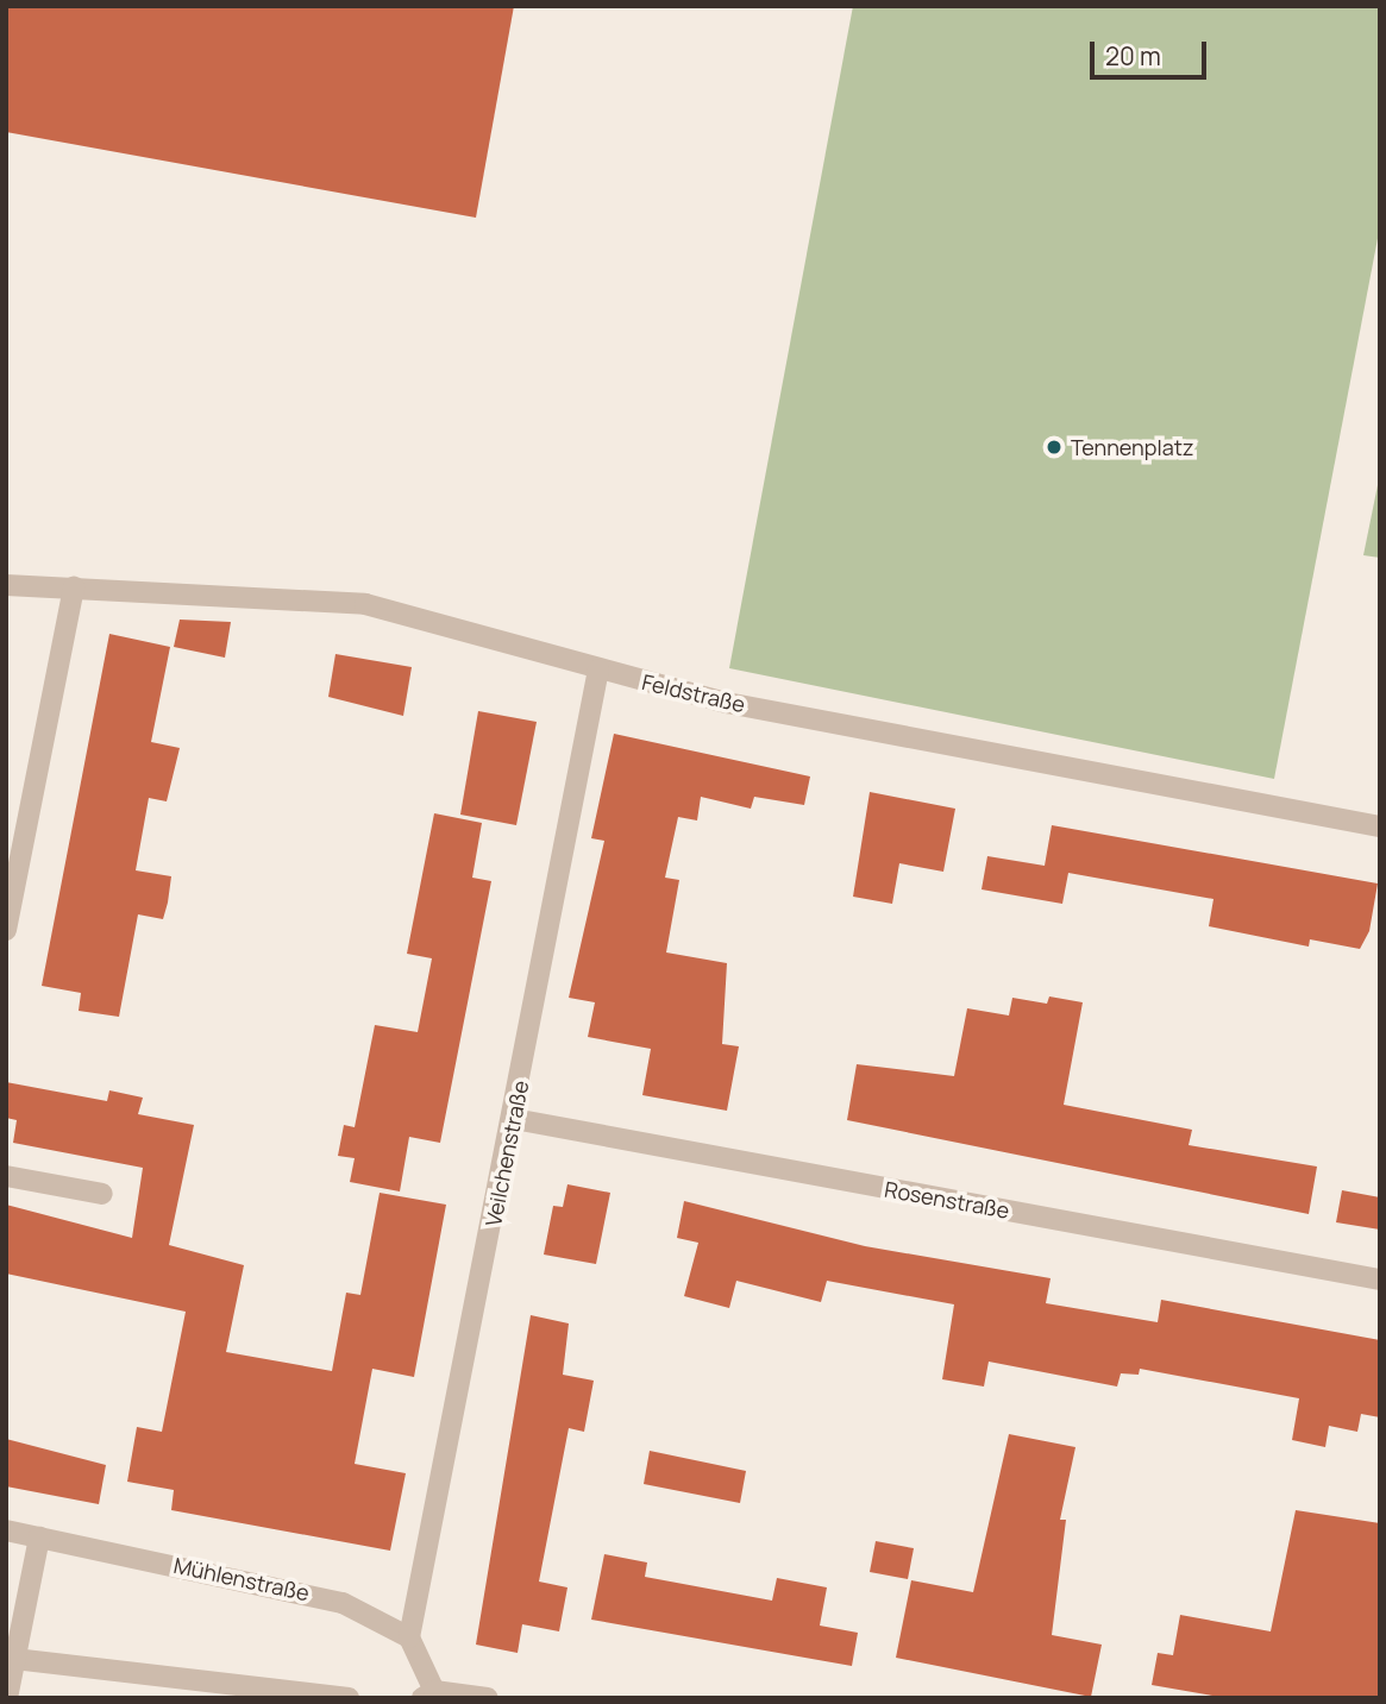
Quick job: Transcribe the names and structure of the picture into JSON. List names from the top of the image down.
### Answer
{
  "streets": {
    "street": [
      "Feldstraße",
      "Veilchenstraße",
      "Rosenstraße",
      "Mühlenstraße"
    ]
  },
  "crossings": [
    ["Feldstraße", "Veilchenstraße"],
    ["Veilchenstraße", "Rosenstraße"],
    ["Veilchenstraße", "Mühlenstraße"]
  ],
  "places": ["Tennenplatz"],
  "scale_bar": "20 m"
}
